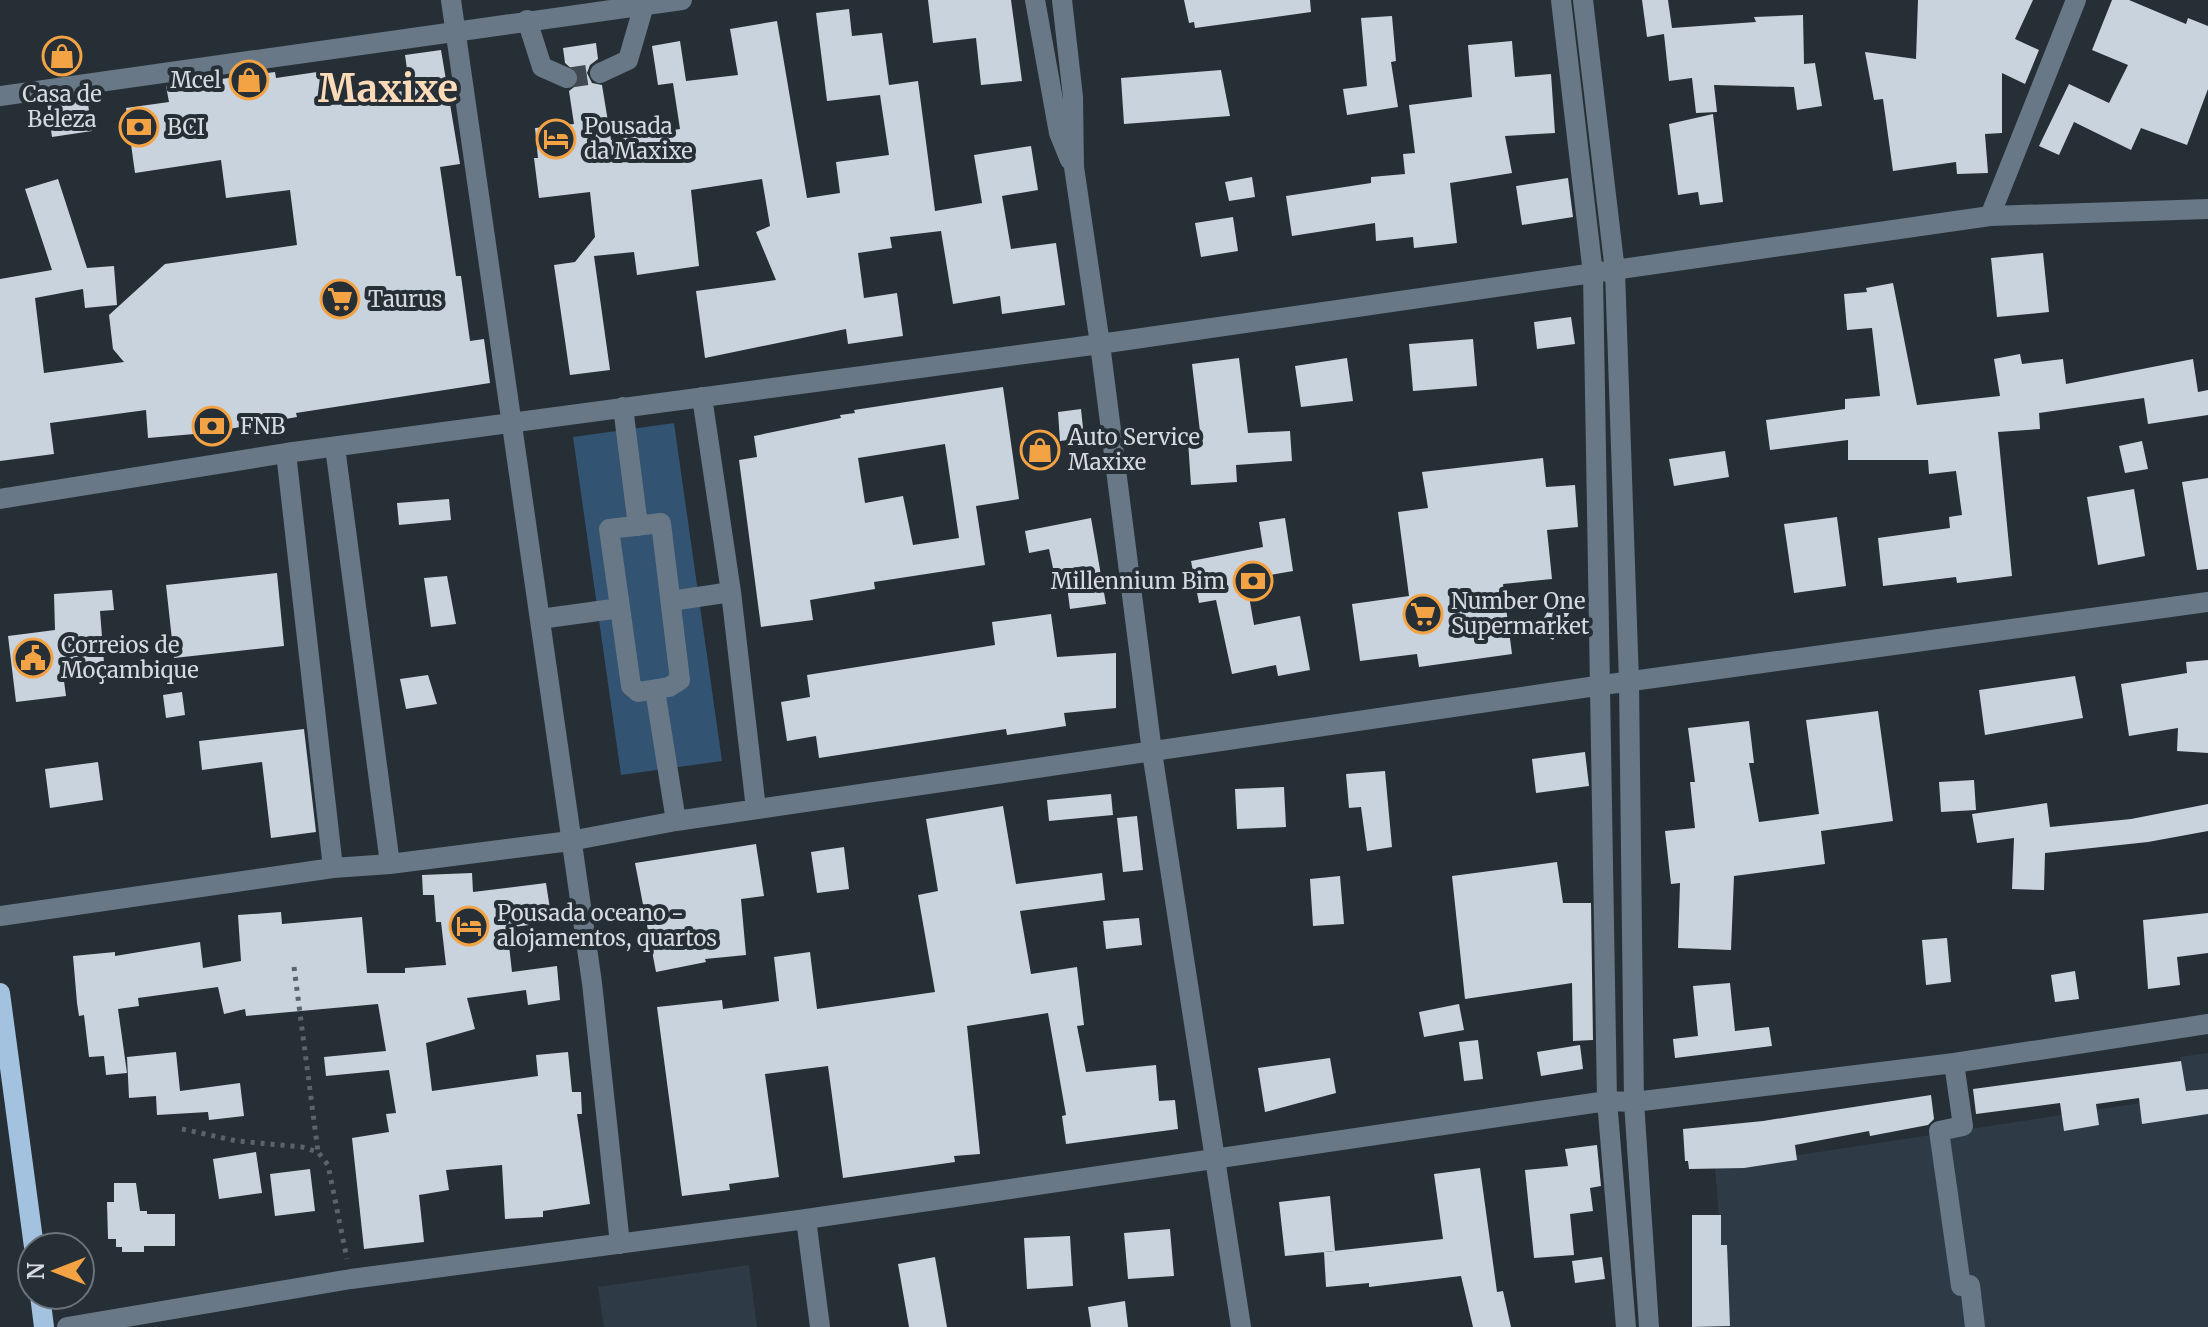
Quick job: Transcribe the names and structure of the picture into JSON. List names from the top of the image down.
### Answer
{
  "districts": ["Maxixe"],
  "places": {
    "shop": ["Casa de Beleza", "Mcel", "Auto Service Maxixe"],
    "bank": ["BCI", "FNB", "Millennium Bim"],
    "hotel": ["Pousada da Maxixe", "Pousada oceano - alojamentos, quartos"],
    "supermarket": ["Taurus", "Number One Supermarket"],
    "public building": ["Correios de Moçambique"]
  },
  "north": "left"
}
